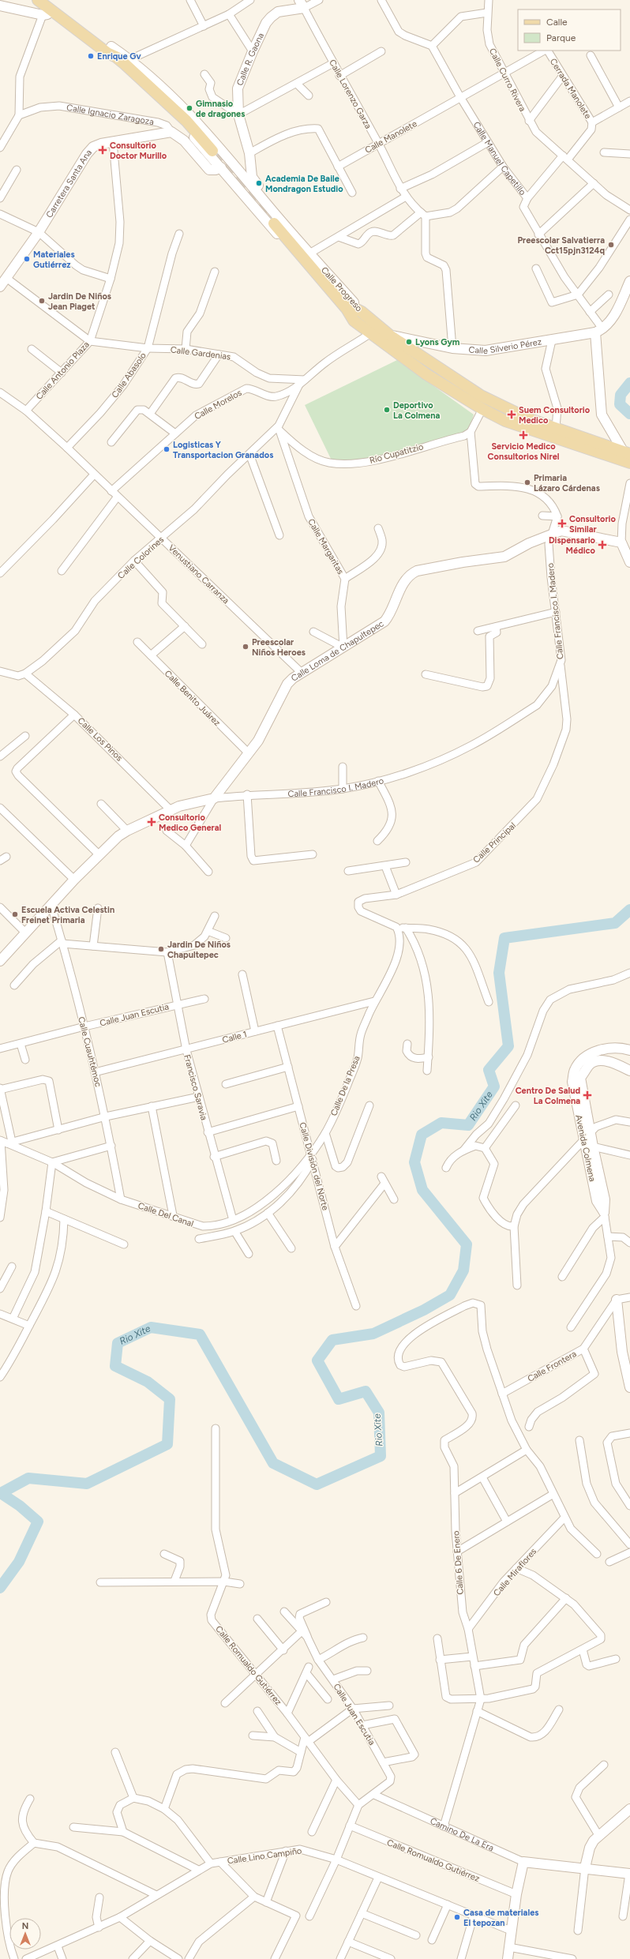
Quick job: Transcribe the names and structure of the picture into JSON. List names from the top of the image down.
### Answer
{
  "streets": {
    "main road": ["Calle Progreso"],
    "street": [
      "Calle R. Gaona",
      "Calle Curro Rivera",
      "Cerrada Manolete",
      "Calle Lorenzo Garza",
      "Calle Ignacio Zaragoza",
      "Calle Manolete",
      "Calle Manuel Capetillo",
      "Carretera Santa Ana",
      "Calle Silverio Pérez",
      "Calle Gardenias",
      "Calle Antonio Plaza",
      "Calle Abasolo",
      "Calle Morelos",
      "Río Cupatitzio",
      "Calle Margaritas",
      "Calle Colorines",
      "Venustiano Carranza",
      "Calle Francisco I. Madero",
      "Calle Loma de Chapultepec",
      "Calle Benito Juárez",
      "Calle Los Pinos",
      "Calle Principal",
      "Calle Juan Escutia",
      "Calle 1",
      "Calle Cuauhtémoc",
      "Calle De la Presa",
      "Francisco Saravia",
      "Avenida Colmena",
      "Calle División del Norte",
      "Calle Del Canal",
      "Calle Frontera",
      "Calle 6 De Enero",
      "Calle Miraflores",
      "Calle Romualdo Gutiérrez",
      "Camino De La Era",
      "Calle Lino Campiño"
    ]
  },
  "crossings": [
    ["Calle R. Gaona", "Calle Lorenzo Garza"],
    ["Calle R. Gaona", "Calle Progreso"],
    ["Calle Curro Rivera", "Cerrada Manolete"],
    ["Calle Curro Rivera", "Calle Manolete"],
    ["Calle Lorenzo Garza", "Calle Manolete"],
    ["Calle Ignacio Zaragoza", "Carretera Santa Ana"],
    ["Calle Manolete", "Calle Manuel Capetillo"],
    ["Calle Manuel Capetillo", "Calle Silverio Pérez"],
    ["Carretera Santa Ana", "Calle Antonio Plaza"],
    ["Calle Progreso", "Calle Silverio Pérez"],
    ["Calle Progreso", "Calle Morelos"],
    ["Calle Gardenias", "Calle Antonio Plaza"],
    ["Calle Gardenias", "Calle Abasolo"],
    ["Calle Gardenias", "Calle Morelos"],
    ["Calle Gardenias", "Calle Colorines"],
    ["Calle Antonio Plaza", "Venustiano Carranza"],
    ["Calle Abasolo", "Venustiano Carranza"],
    ["Calle Morelos", "Calle Colorines"],
    ["Calle Morelos", "Venustiano Carranza"],
    ["Río Cupatitzio", "Calle Margaritas"],
    ["Río Cupatitzio", "Calle Colorines"],
    ["Calle Margaritas", "Calle Colorines"],
    ["Calle Margaritas", "Calle Loma de Chapultepec"],
    ["Calle Colorines", "Venustiano Carranza"],
    ["Calle Colorines", "Calle Los Pinos"],
    ["Venustiano Carranza", "Calle Loma de Chapultepec"],
    ["Calle Francisco I. Madero", "Calle Loma de Chapultepec"],
    ["Calle Francisco I. Madero", "Calle Los Pinos"],
    ["Calle Francisco I. Madero", "Calle Principal"],
    ["Calle Francisco I. Madero", "Calle Cuauhtémoc"],
    ["Calle Loma de Chapultepec", "Calle Benito Juárez"],
    ["Calle Principal", "Calle De la Presa"],
    ["Calle Juan Escutia", "Calle Cuauhtémoc"],
    ["Calle Juan Escutia", "Francisco Saravia"],
    ["Calle Juan Escutia", "Camino De La Era"],
    ["Calle 1", "Calle Cuauhtémoc"],
    ["Calle 1", "Calle De la Presa"],
    ["Calle 1", "Francisco Saravia"],
    ["Calle 1", "Calle División del Norte"],
    ["Calle Cuauhtémoc", "Calle Del Canal"],
    ["Calle De la Presa", "Calle División del Norte"],
    ["Calle De la Presa", "Calle Del Canal"],
    ["Francisco Saravia", "Calle Del Canal"],
    ["Calle División del Norte", "Calle Del Canal"],
    ["Calle Frontera", "Calle 6 De Enero"],
    ["Calle 6 De Enero", "Calle Miraflores"],
    ["Calle 6 De Enero", "Camino De La Era"]
  ],
  "water": ["Rio Xite"],
  "places": {
    "other": [
      "Enrique Gv",
      "Gimnasio de dragones",
      "Academia De Baile Mondragon Estudio",
      "Preescolar Salvatierra Cct15pjn3124q",
      "Materiales Gutiérrez",
      "Jardin De Niños Jean Piaget",
      "Lyons Gym",
      "Deportivo La Colmena",
      "Logisticas Y Transportacion Granados",
      "Primaria Lázaro Cárdenas",
      "Preescolar Niños Heroes",
      "Escuela Activa Celestin Freinet Primaria",
      "Jardin De Niños Chapultepec",
      "Casa de materiales El tepozan"
    ],
    "health": [
      "Consultorio Doctor Murillo",
      "Suem Consultorio Medico",
      "Servicio Medico Consultorios Nirel",
      "Consultorio Similar",
      "Dispensario Médico",
      "Consultorio Medico General",
      "Centro De Salud La Colmena"
    ]
  },
  "legend": ["Calle", "Parque"],
  "north": "top"
}
